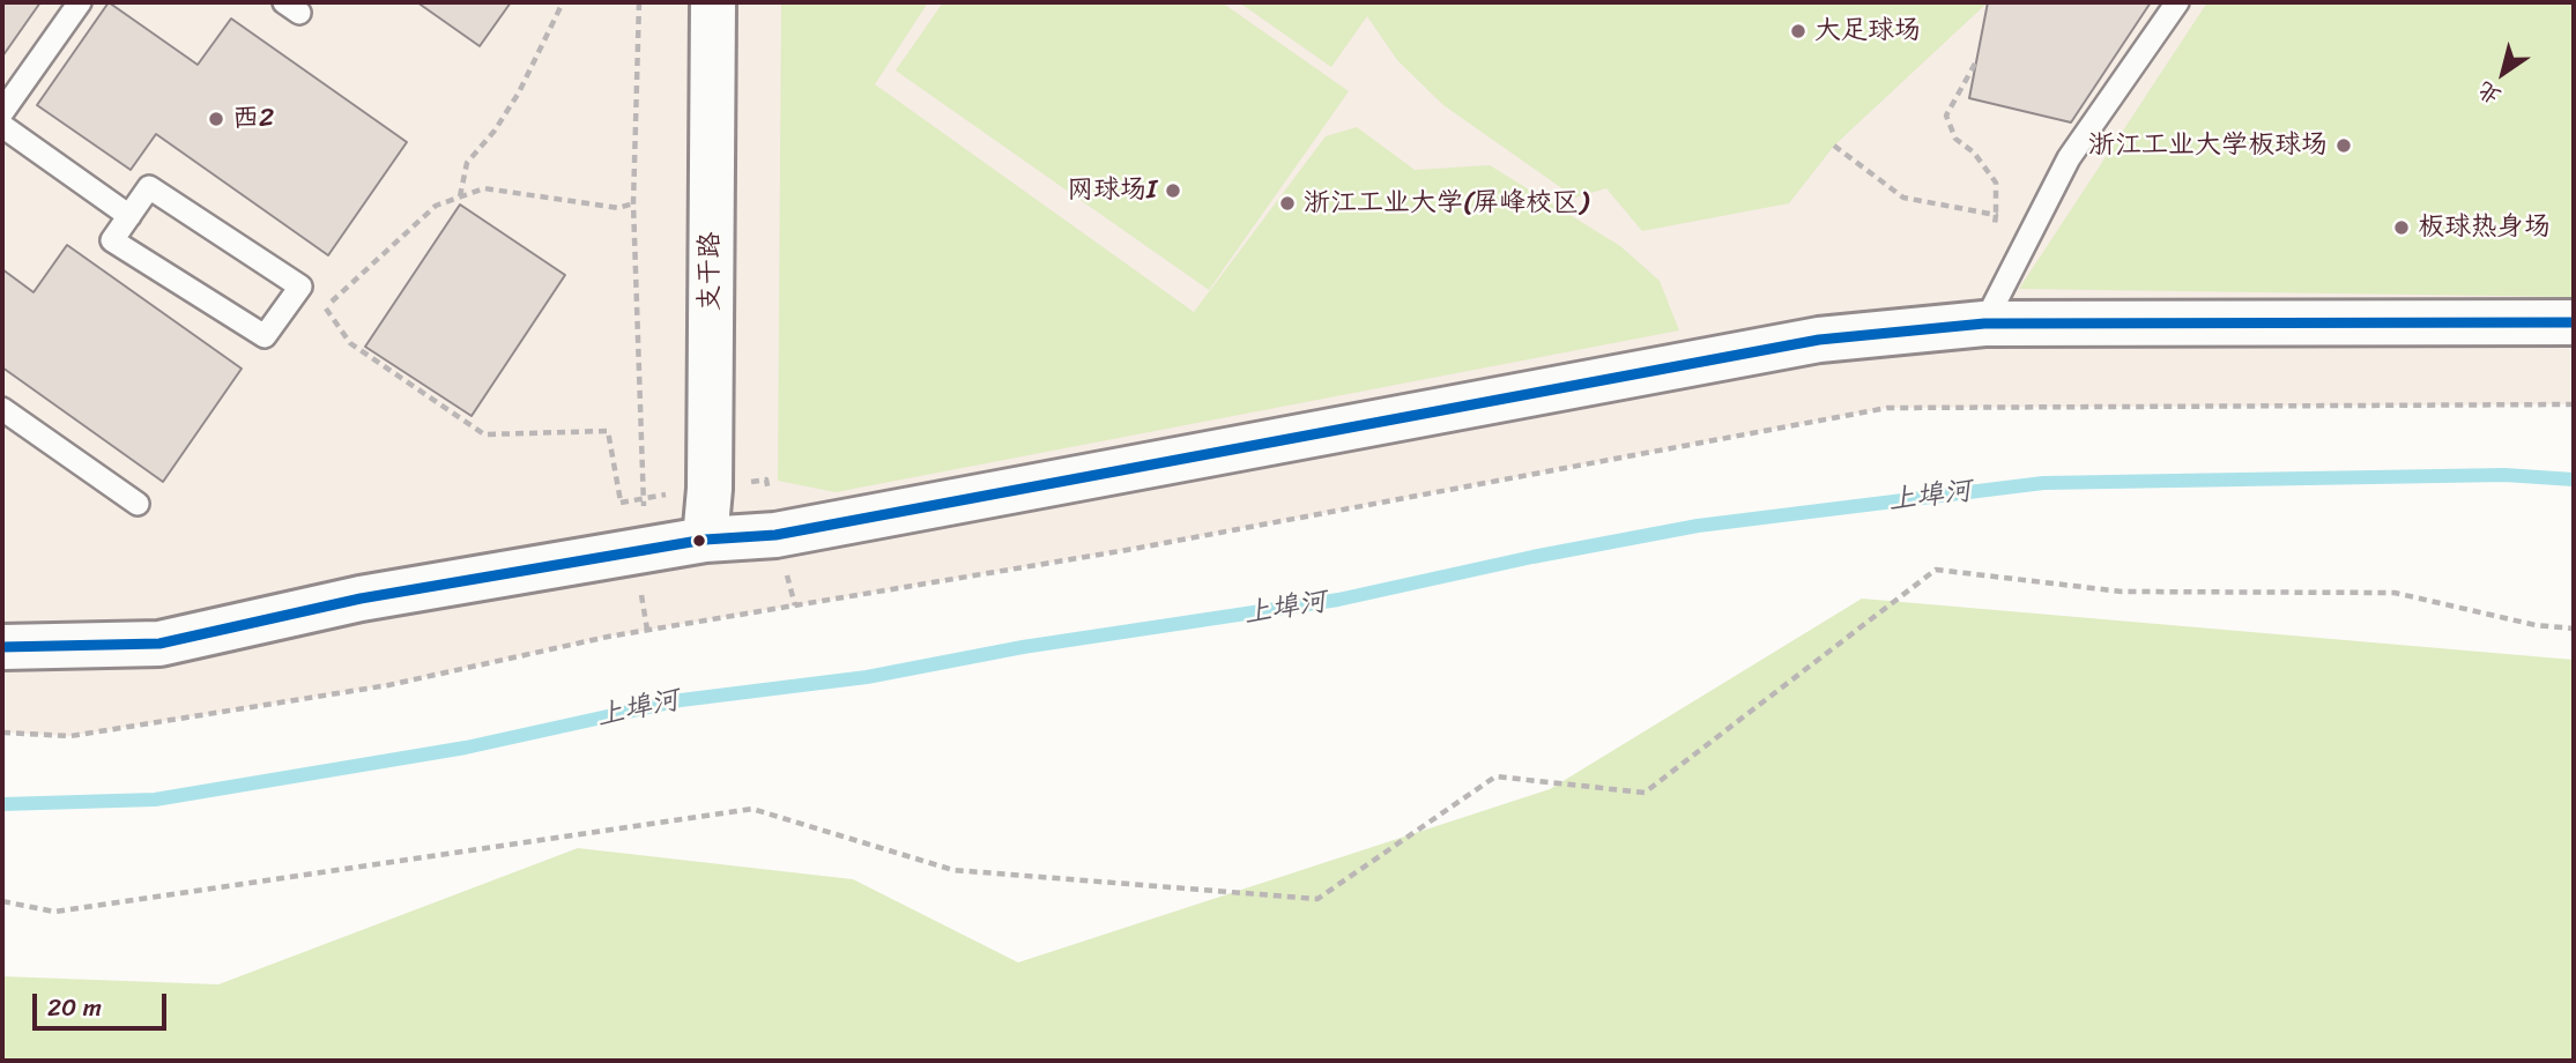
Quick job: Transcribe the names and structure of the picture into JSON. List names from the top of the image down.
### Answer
{
  "streets": {
    "street": ["支干路"]
  },
  "water": ["上埠河"],
  "places": [
    "大足球场",
    "西2",
    "浙江工业大学板球场",
    "网球场I",
    "浙江工业大学(屏峰校区)",
    "板球热身场"
  ],
  "scale_bar": "20 m",
  "north": "bottom left"
}
